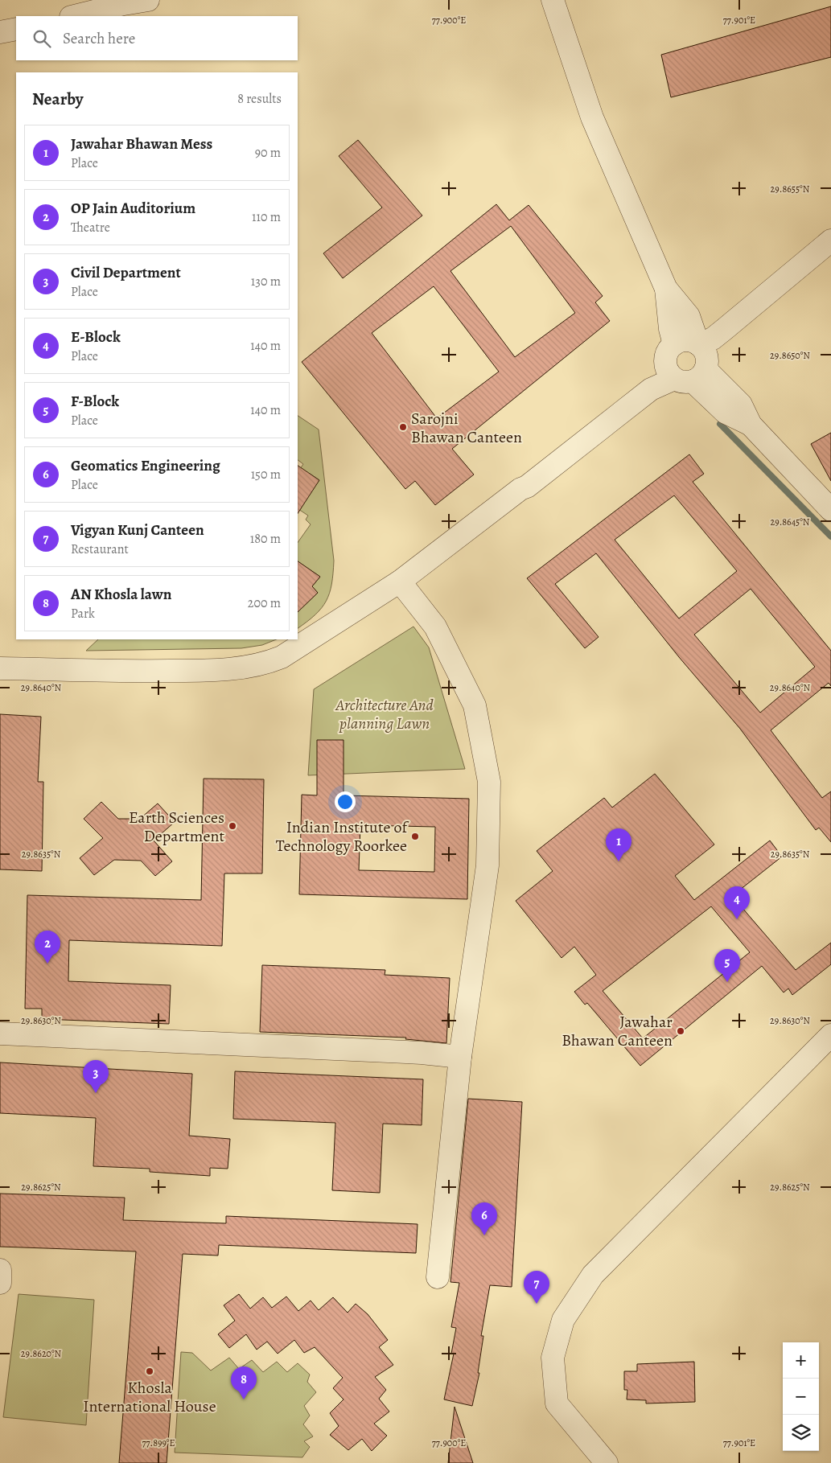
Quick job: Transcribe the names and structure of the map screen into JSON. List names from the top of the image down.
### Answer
{
  "parks": ["Architecture And planning Lawn"],
  "places": [
    "Sarojni Bhawan Canteen",
    "Earth Sciences Department",
    "Indian Institute of Technology Roorkee",
    "Jawahar Bhawan Canteen",
    "Khosla International House"
  ],
  "page": {
    "search": "Search here",
    "heading": ["Nearby", "8 results"],
    "list": [
      {
        "mark": "1",
        "name": "Jawahar Bhawan Mess",
        "note": "Place",
        "value": "90 m"
      },
      {
        "mark": "2",
        "name": "OP Jain Auditorium",
        "note": "Theatre",
        "value": "110 m"
      },
      {
        "mark": "3",
        "name": "Civil Department",
        "note": "Place",
        "value": "130 m"
      },
      {
        "mark": "4",
        "name": "E-Block",
        "note": "Place",
        "value": "140 m"
      },
      {
        "mark": "5",
        "name": "F-Block",
        "note": "Place",
        "value": "140 m"
      },
      {
        "mark": "6",
        "name": "Geomatics Engineering",
        "note": "Place",
        "value": "150 m"
      },
      {
        "mark": "7",
        "name": "Vigyan Kunj Canteen",
        "note": "Restaurant",
        "value": "180 m"
      },
      {
        "mark": "8",
        "name": "AN Khosla lawn",
        "note": "Park",
        "value": "200 m"
      }
    ],
    "pins": [
      "1",
      "4",
      "2",
      "5",
      "3",
      "6",
      "7",
      "8"
    ],
    "map_buttons": ["+", "−"]
  },
  "coordinates": [
    "77.900°E",
    "77.901°E",
    "29.8655°N",
    "29.8650°N",
    "29.8645°N",
    "29.8640°N",
    "29.8635°N",
    "29.8630°N",
    "29.8625°N",
    "29.8620°N",
    "77.899°E"
  ]
}
